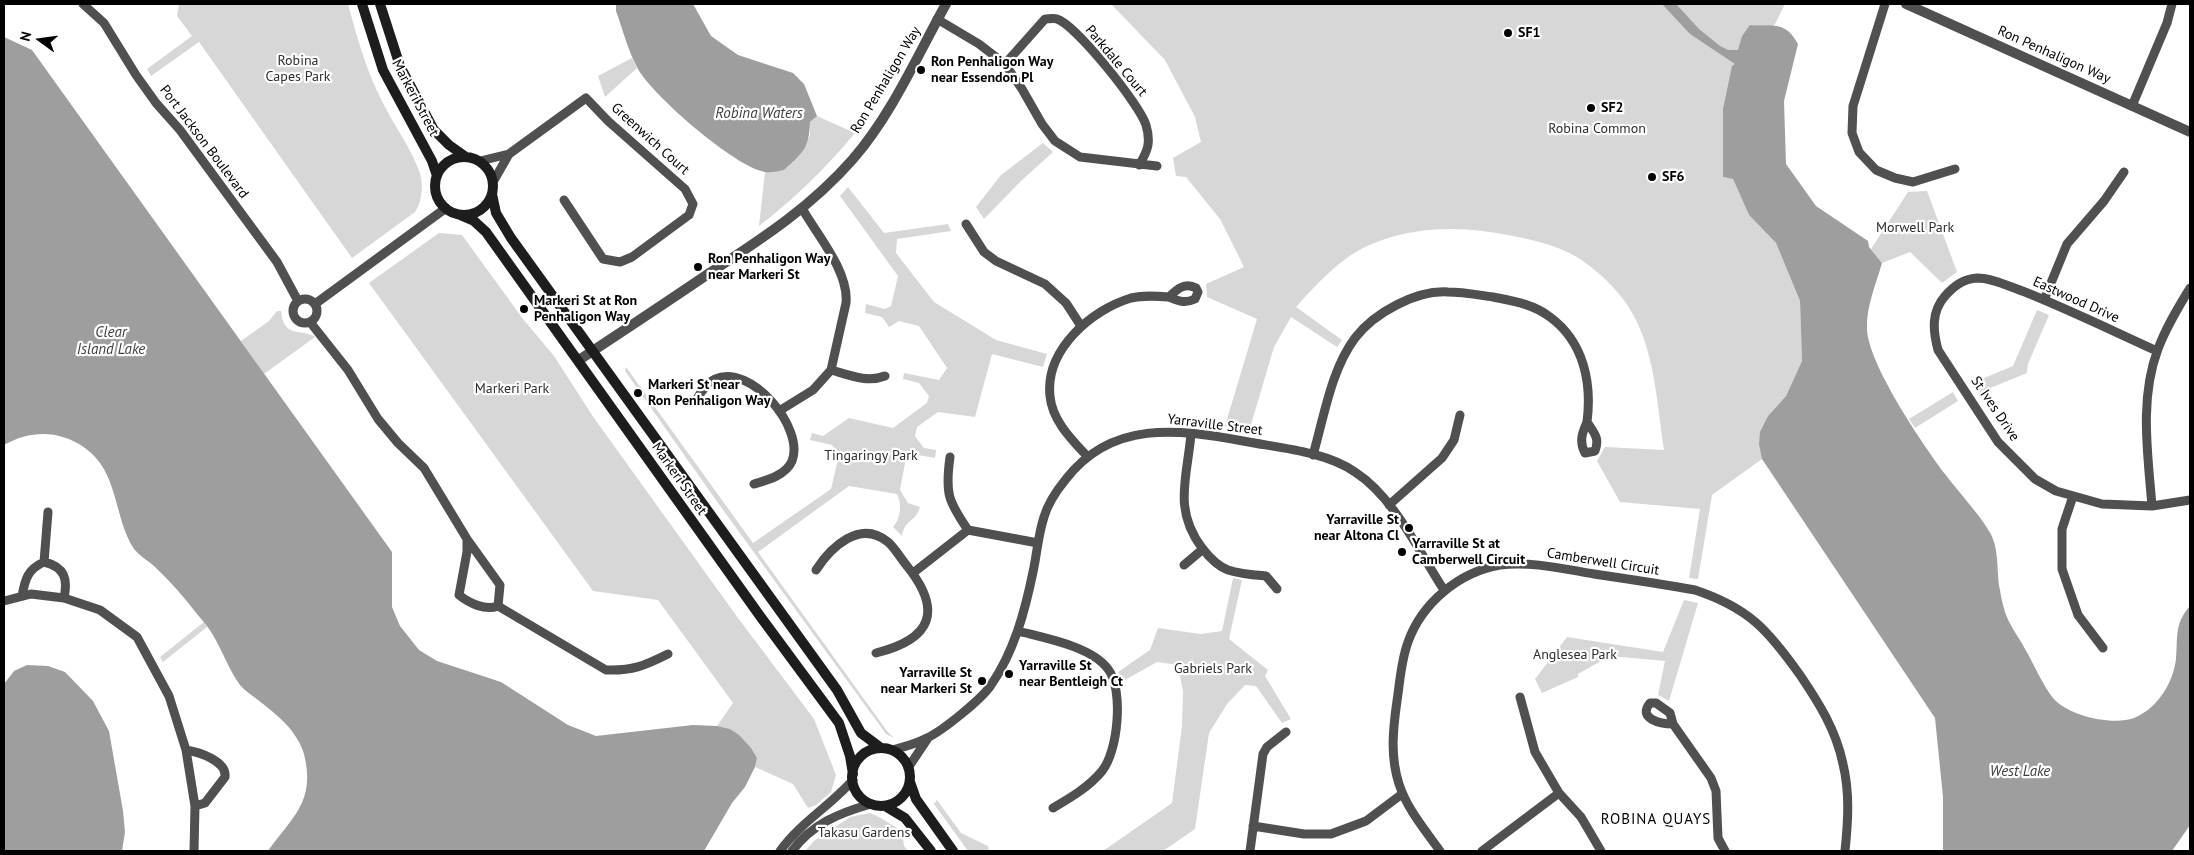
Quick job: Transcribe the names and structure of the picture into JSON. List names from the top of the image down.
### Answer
{
  "streets": {
    "main road": ["Markeri Street"],
    "street": [
      "Ron Penhaligon Way",
      "Parkdale Court",
      "Greenwich Court",
      "Port Jackson Boulevard",
      "Eastwood Drive",
      "St Ives Drive",
      "Yarraville Street",
      "Camberwell Circuit"
    ]
  },
  "crossings": [
    ["Ron Penhaligon Way", "Markeri Street"],
    ["Markeri Street", "Greenwich Court"],
    ["Markeri Street", "Yarraville Street"],
    ["Eastwood Drive", "St Ives Drive"],
    ["Yarraville Street", "Camberwell Circuit"]
  ],
  "districts": ["ROBINA QUAYS"],
  "water": ["Robina Waters", "Clear Island Lake", "West Lake"],
  "parks": [
    "Robina Capes Park",
    "Robina Common",
    "Morwell Park",
    "Markeri Park",
    "Tingaringy Park",
    "Anglesea Park",
    "Gabriels Park",
    "Takasu Gardens"
  ],
  "places": [
    "SF1",
    "Ron Penhaligon Way near Essendon Pl",
    "SF2",
    "SF6",
    "Ron Penhaligon Way near Markeri St",
    "Markeri St at Ron Penhaligon Way",
    "Markeri St near Ron Penhaligon Way",
    "Yarraville St near Altona Cl",
    "Yarraville St at Camberwell Circuit",
    "Yarraville St near Bentleigh Ct",
    "Yarraville St near Markeri St"
  ],
  "north": "left"
}
